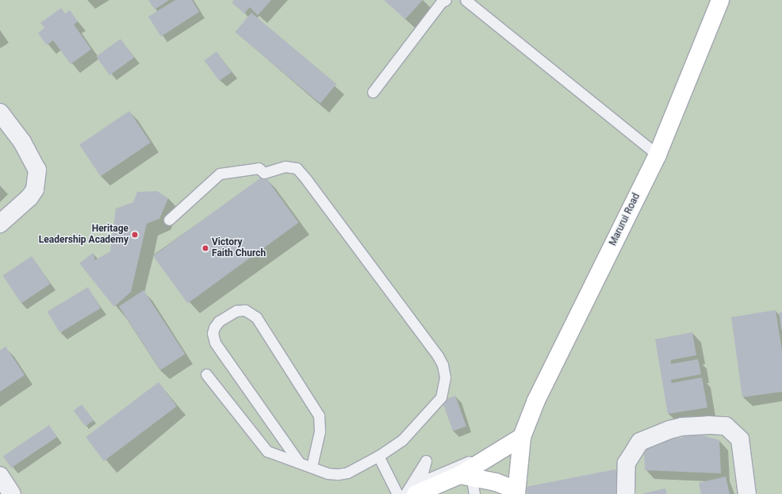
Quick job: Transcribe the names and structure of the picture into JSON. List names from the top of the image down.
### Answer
{
  "streets": {
    "street": ["Marurui Road"]
  },
  "places": ["Heritage Leadership Academy", "Victory Faith Church"]
}
